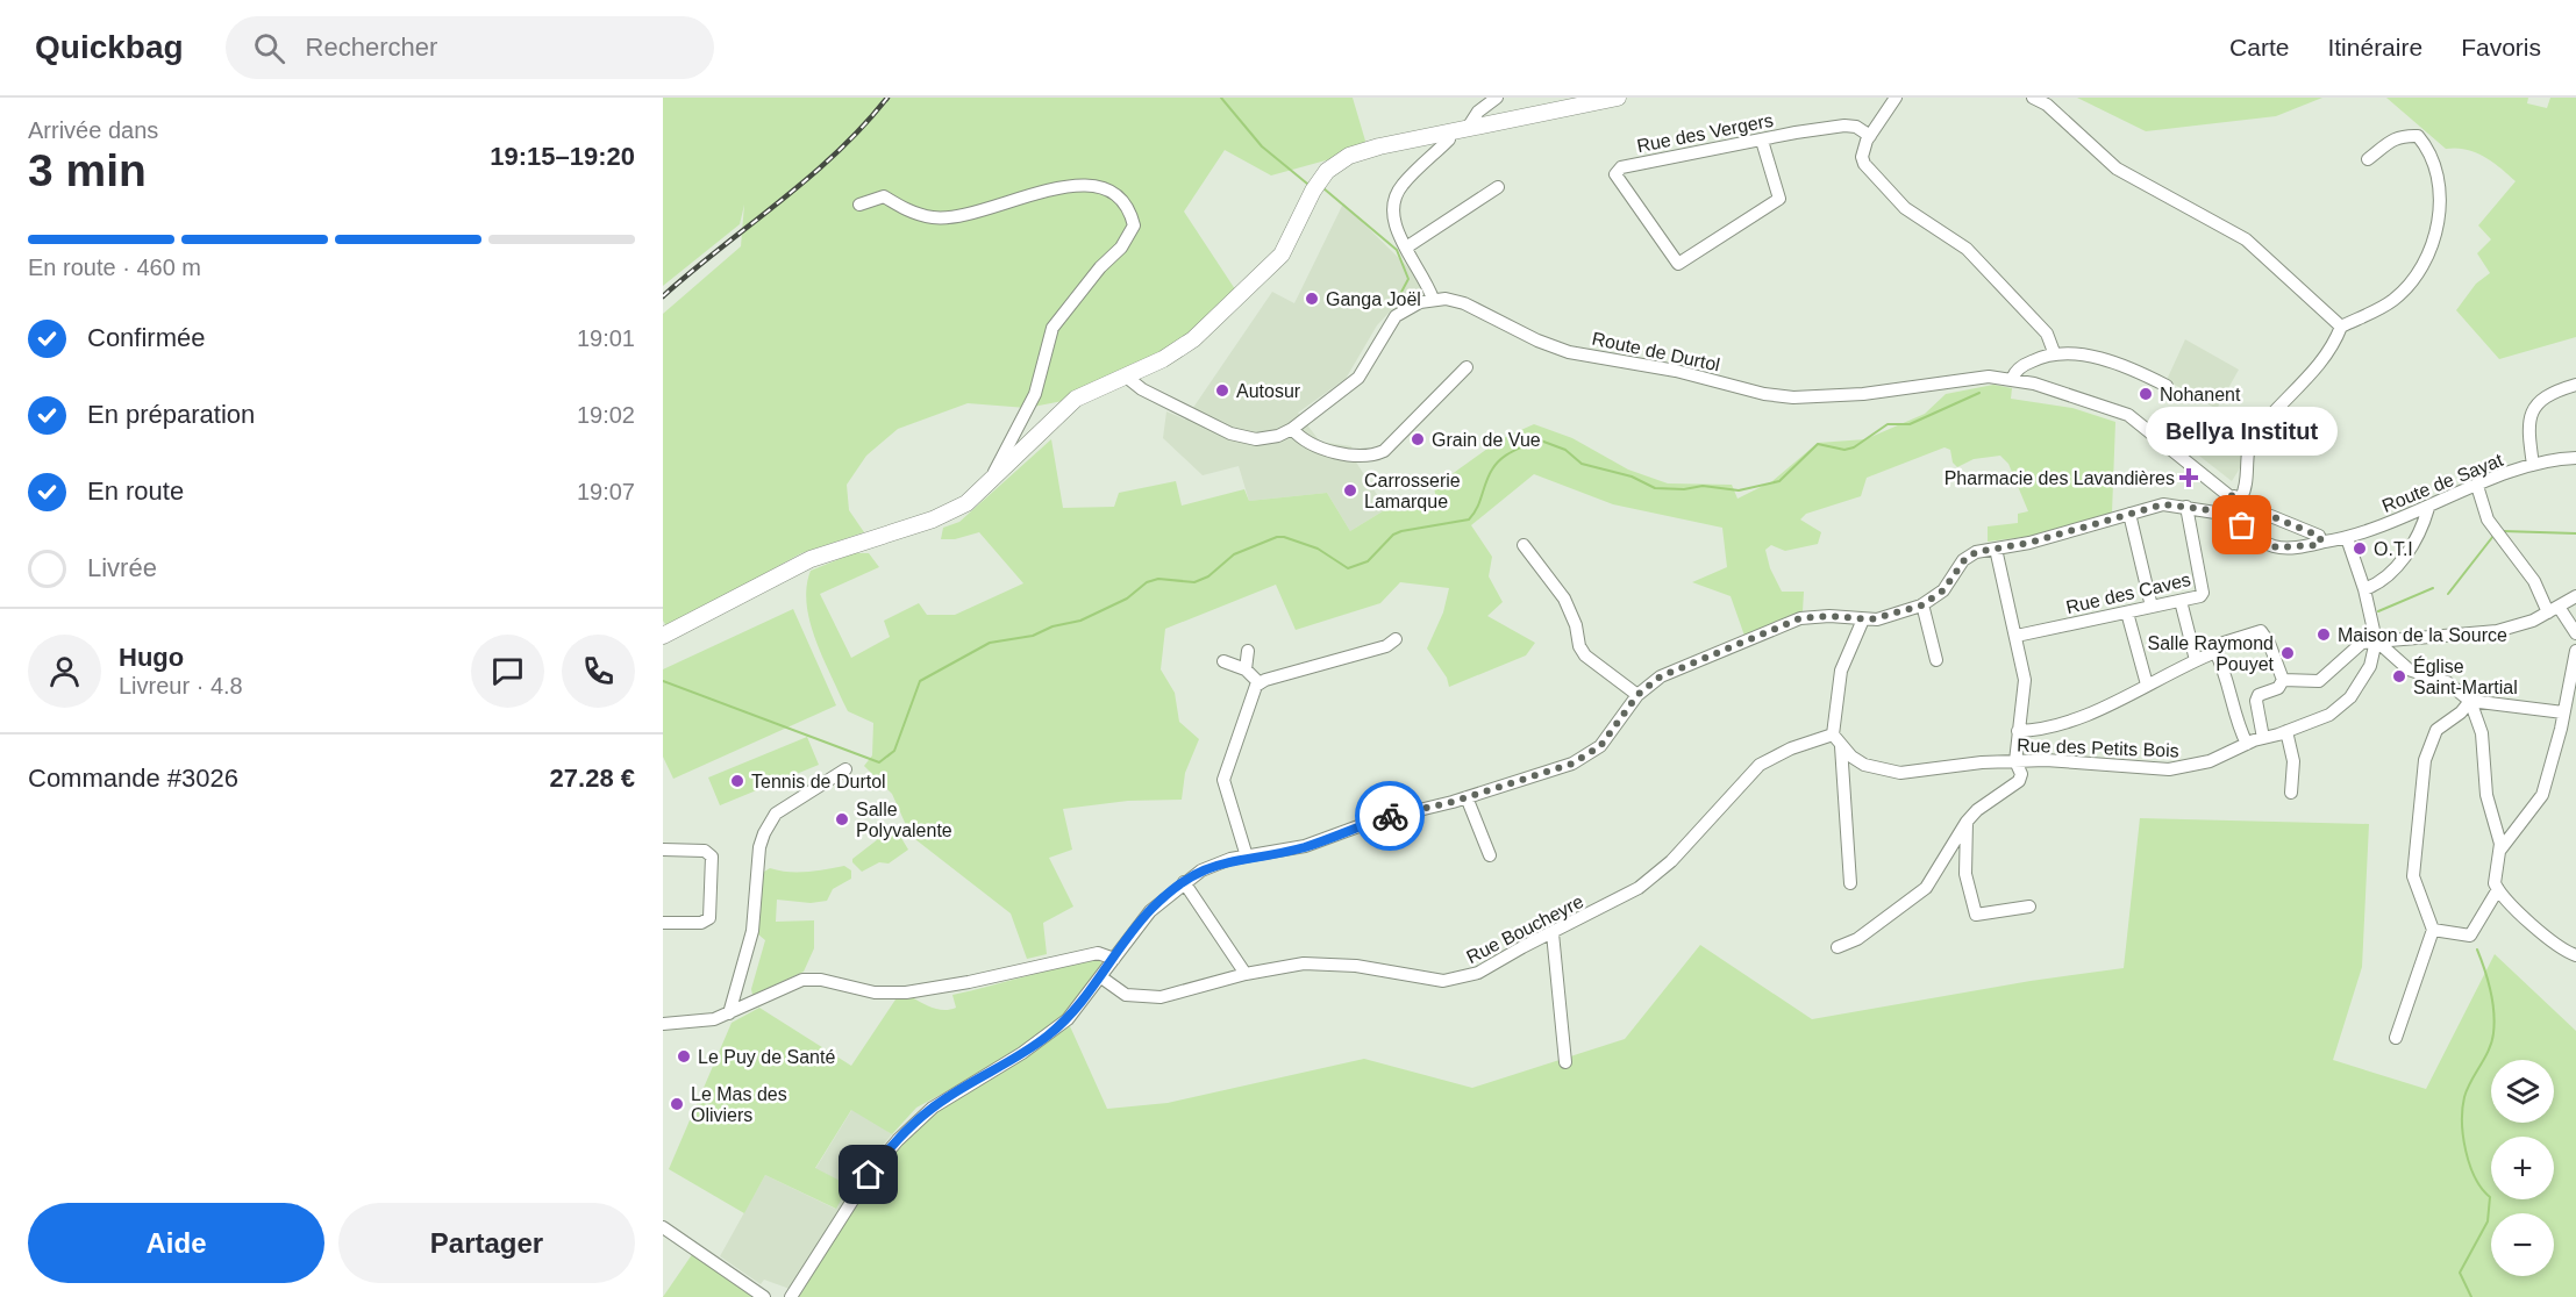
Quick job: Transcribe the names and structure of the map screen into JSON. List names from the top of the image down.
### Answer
{
  "streets": {
    "street": [
      "Rue des Vergers",
      "Route de Durtol",
      "Route de Sayat",
      "Rue des Caves",
      "Rue des Petits Bois",
      "Rue Boucheyre"
    ]
  },
  "crossings": [
    ["Route de Durtol", "Route de Sayat"],
    ["Rue des Petits Bois", "Rue Boucheyre"]
  ],
  "places": {
    "other": [
      "Ganga Joël",
      "Autosur",
      "Nohanent",
      "Grain de Vue",
      "Carrosserie Lamarque",
      "Bellya Institut",
      "O.T.I",
      "Maison de la Source",
      "Salle Raymond Pouyet",
      "Église Saint-Martial",
      "Tennis de Durtol",
      "Salle Polyvalente",
      "Le Puy de Santé",
      "Le Mas des Oliviers"
    ],
    "health": ["Pharmacie des Lavandières"]
  },
  "page": {
    "header": "Quickbag",
    "search": "Rechercher",
    "nav": ["Carte", "Itinéraire", "Favoris"],
    "heading": ["3 min", "Arrivée dans", "19:15–19:20"],
    "panel": [
      "Hugo",
      "Livreur · 4.8",
      "Commande #3026",
      "27.28 €"
    ],
    "bar": "En route · 460 m",
    "list": [
      ["Confirmée", "19:01"],
      ["En préparation", "19:02"],
      ["En route", "19:07"],
      "Livrée"
    ],
    "bubble": "Bellya Institut",
    "map_buttons": ["+", "−"],
    "buttons": ["Aide", "Partager"]
  }
}
